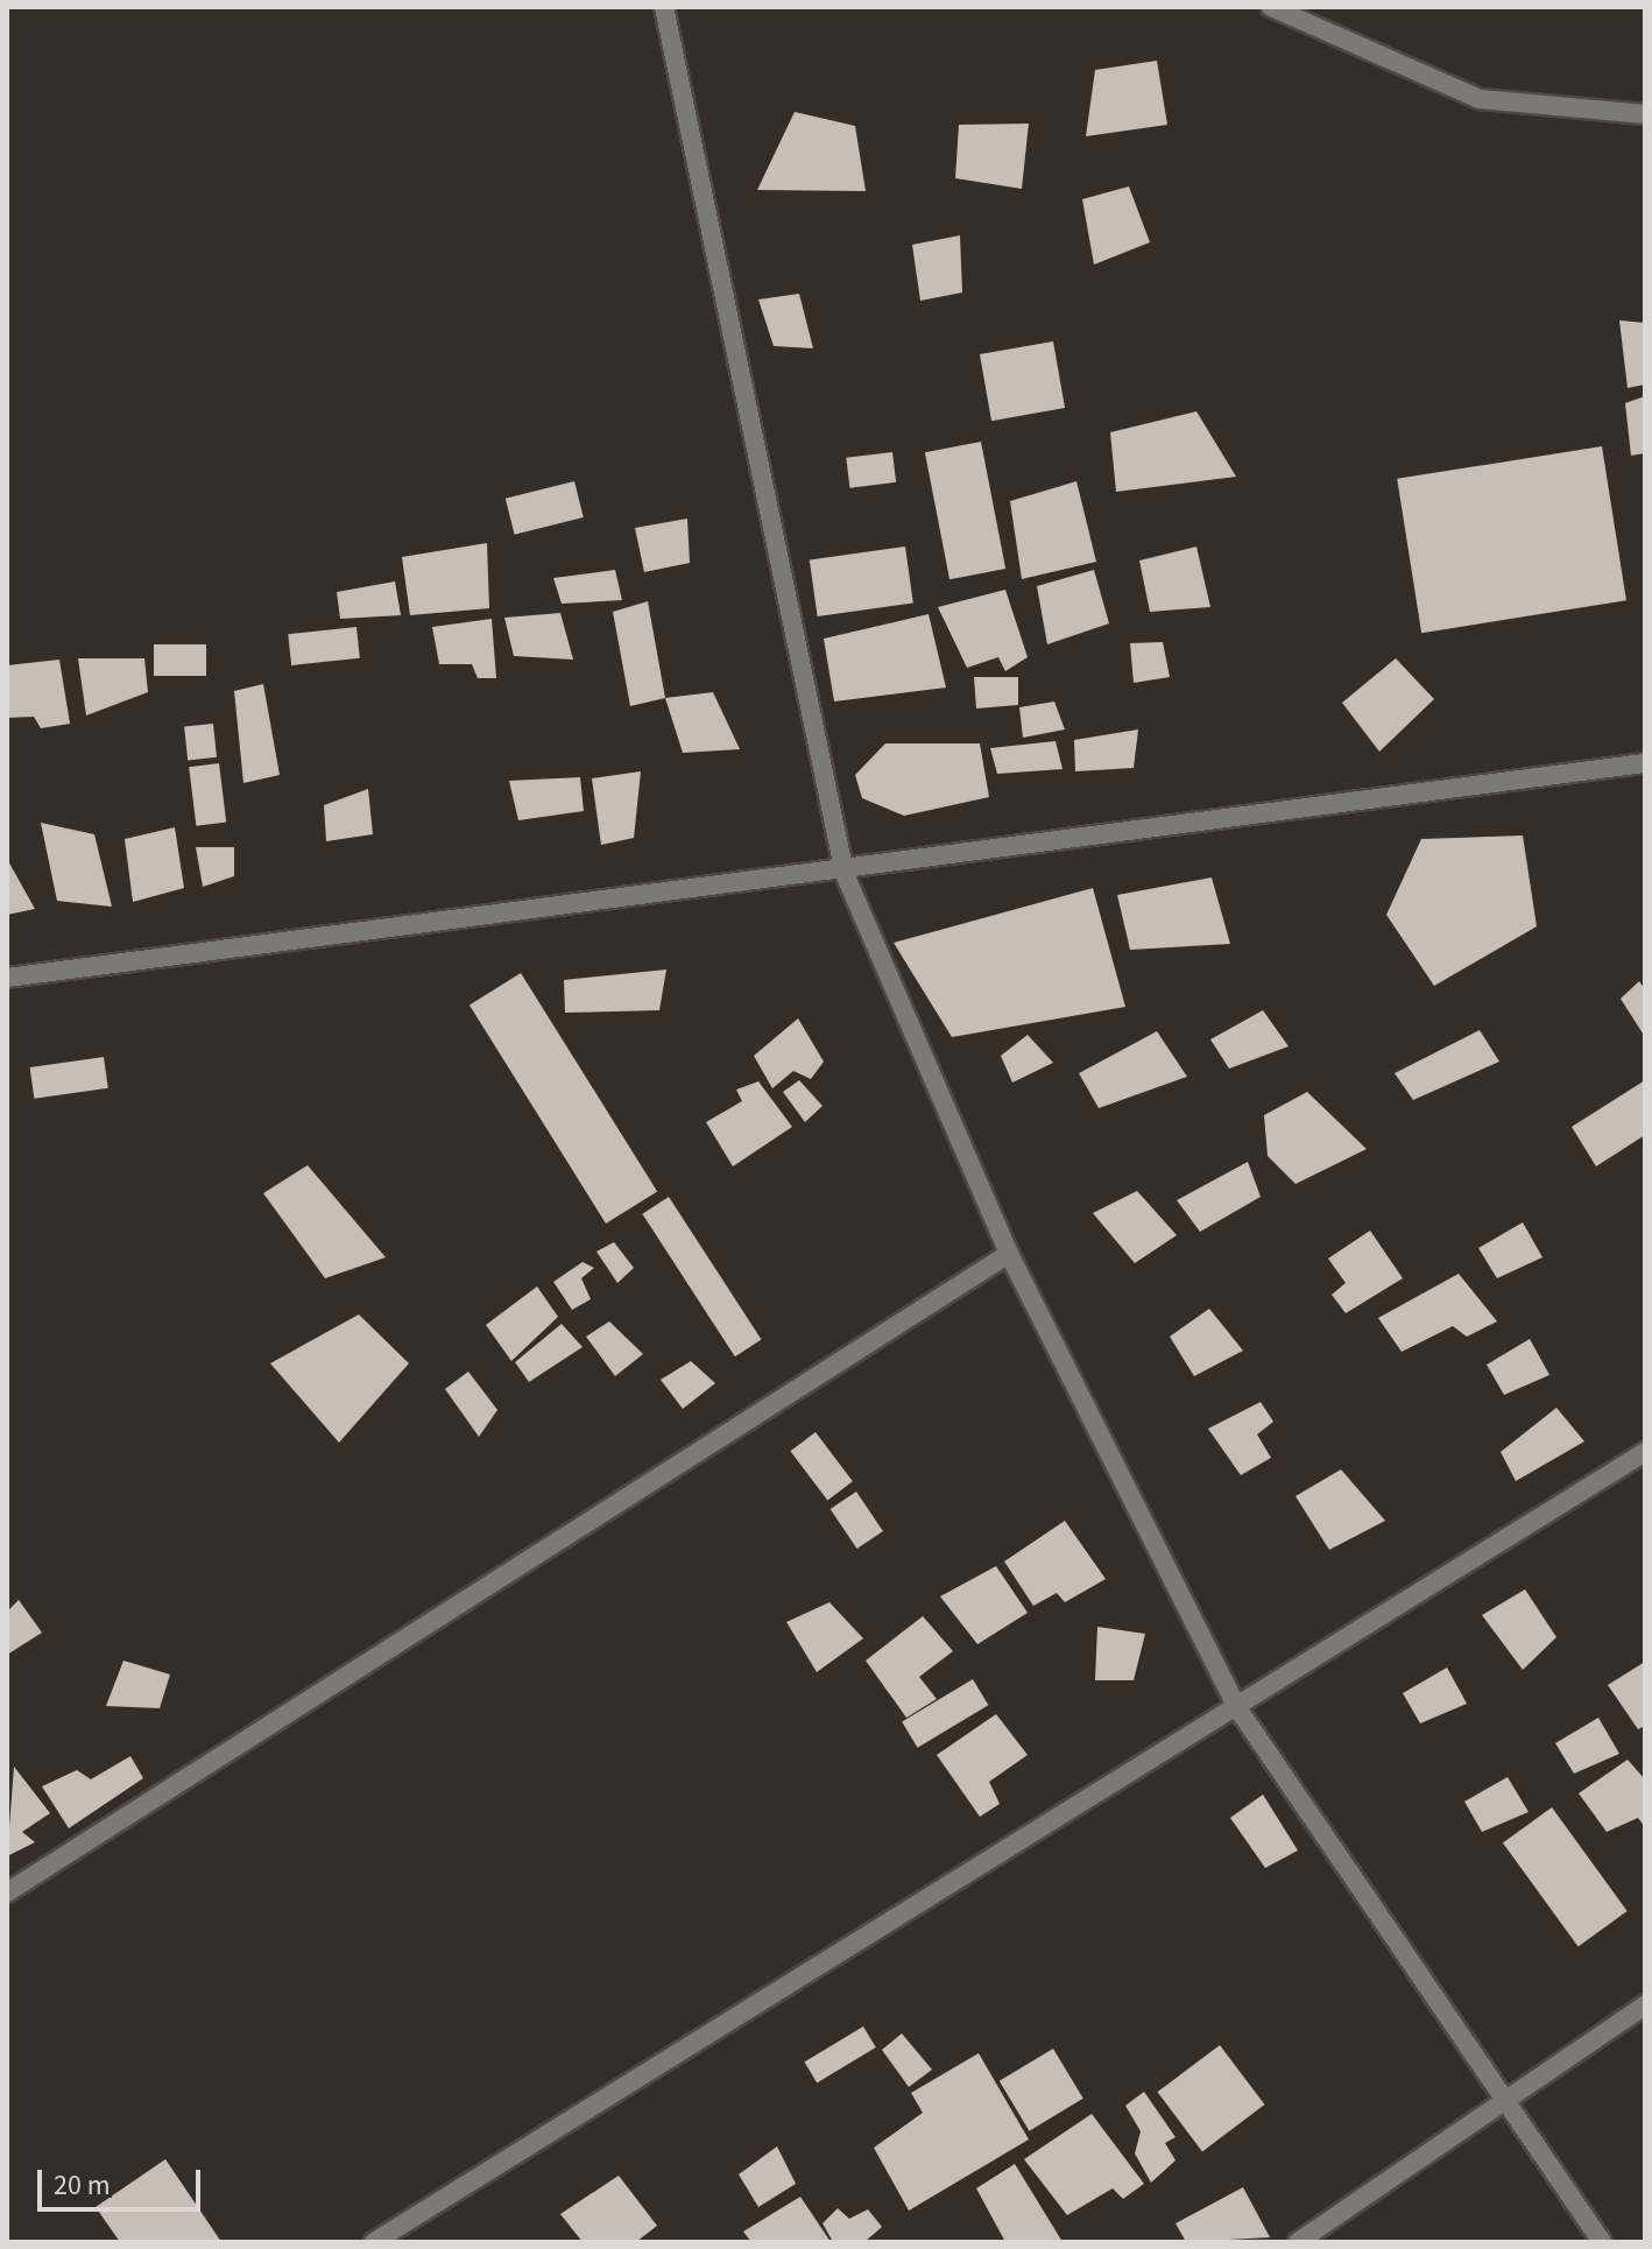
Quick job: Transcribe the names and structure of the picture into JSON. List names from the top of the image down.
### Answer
{
  "scale_bar": "20 m"
}
